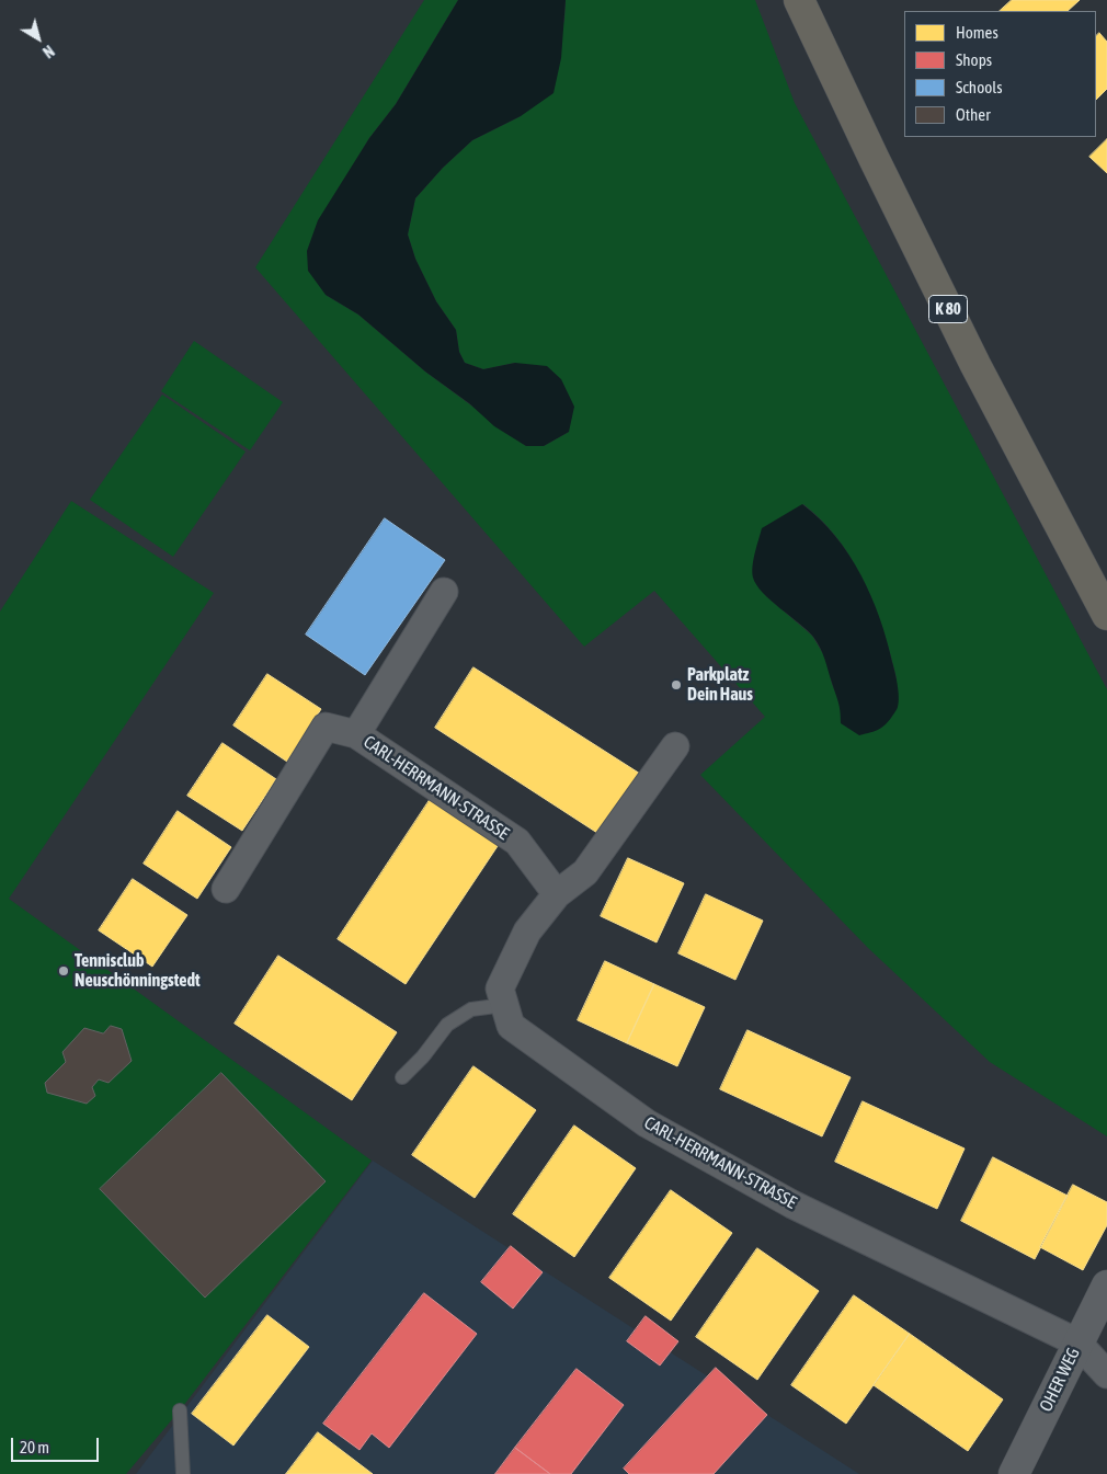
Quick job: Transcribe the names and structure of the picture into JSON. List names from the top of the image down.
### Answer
{
  "streets": {
    "highway": ["K 80"],
    "street": ["CARL-HERRMANN-STRASSE", "OHER WEG"]
  },
  "crossings": [
    ["CARL-HERRMANN-STRASSE", "OHER WEG"]
  ],
  "places": ["Parkplatz Dein Haus", "Tennisclub Neuschönningstedt"],
  "legend": [
    "Homes",
    "Shops",
    "Schools",
    "Other"
  ],
  "scale_bar": "20 m",
  "north": "bottom right"
}
